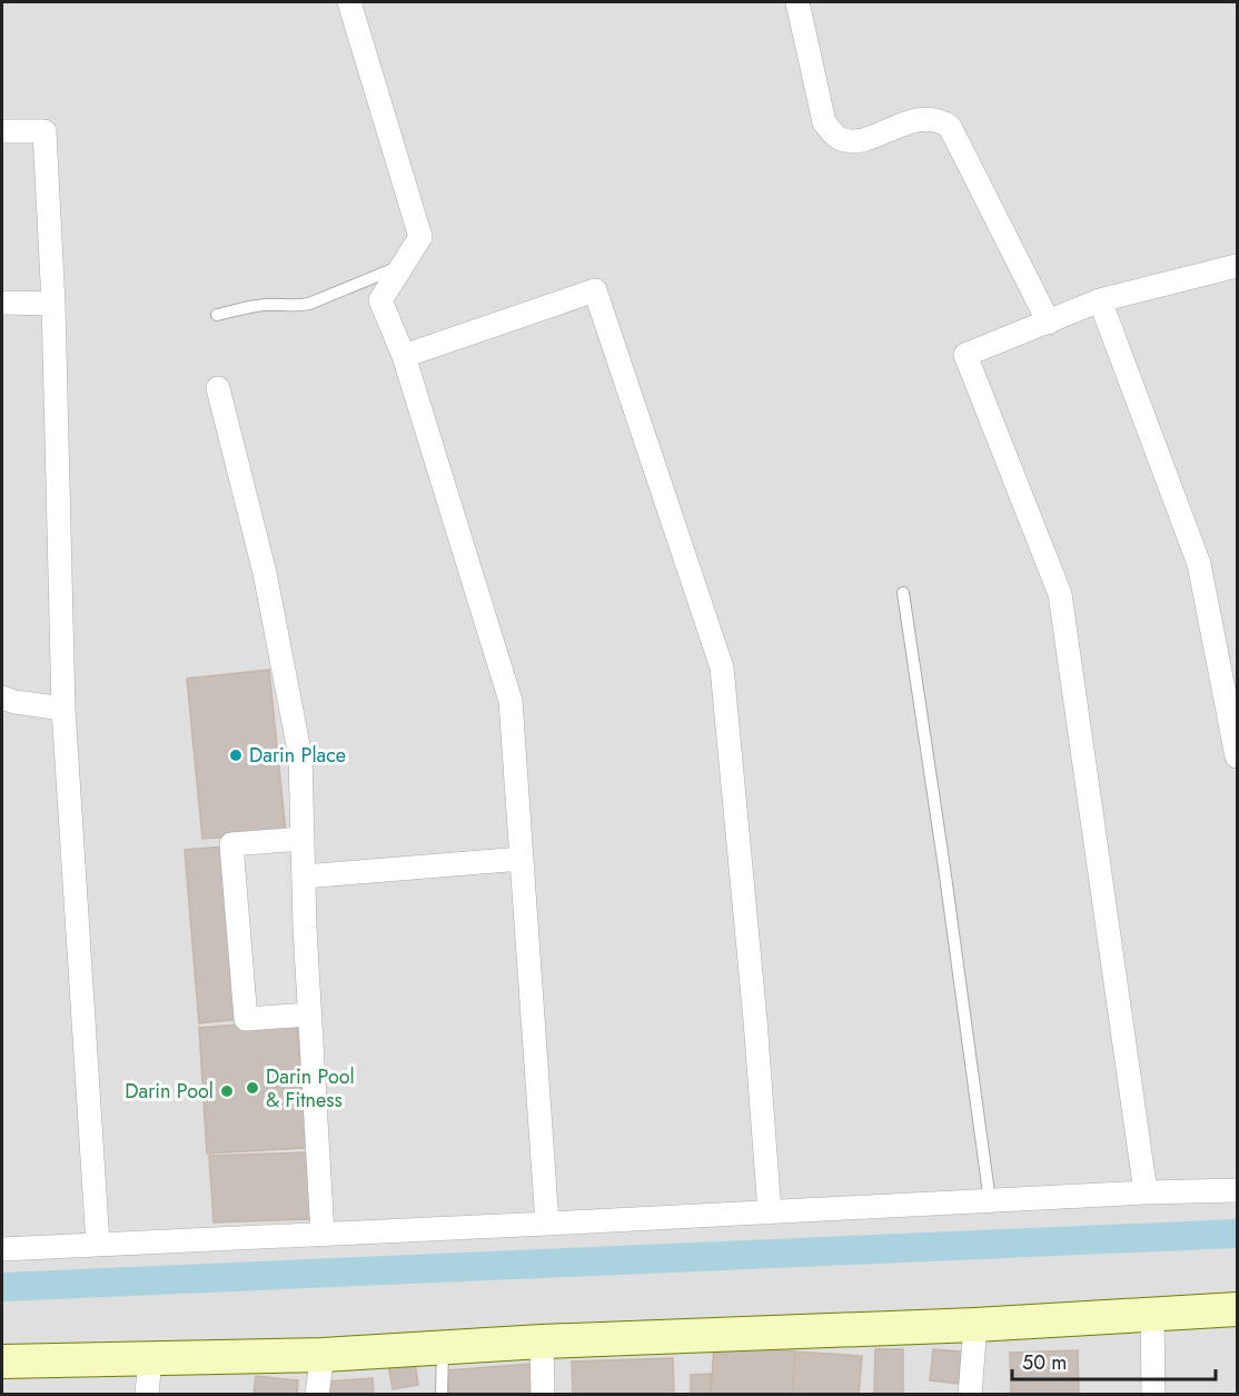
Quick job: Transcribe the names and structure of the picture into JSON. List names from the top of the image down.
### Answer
{
  "places": ["Darin Place", "Darin Pool & Fitness", "Darin Pool"],
  "scale_bar": "50 m"
}
